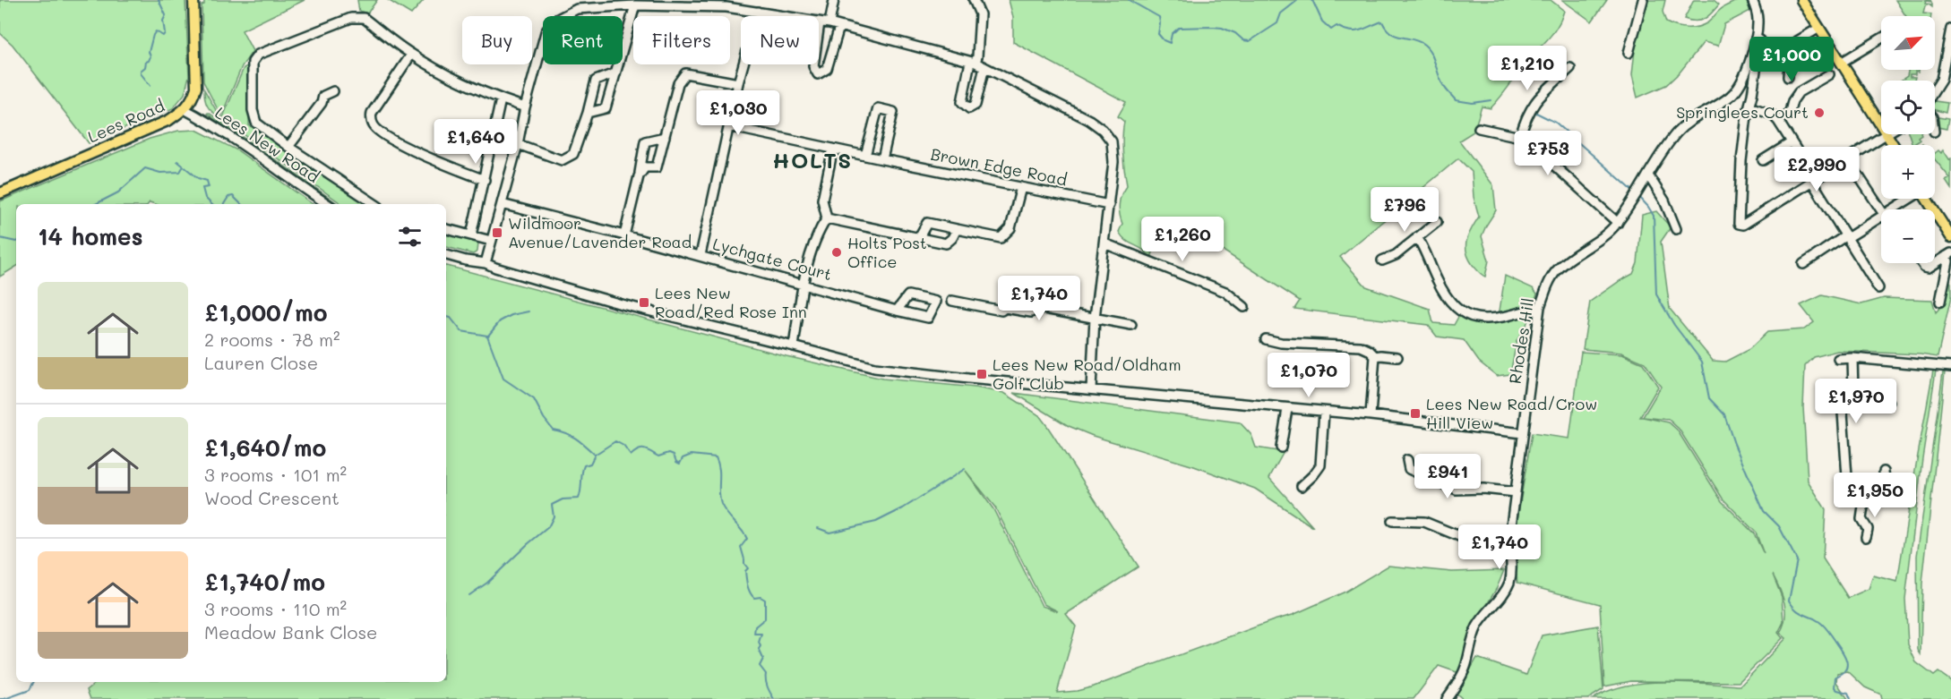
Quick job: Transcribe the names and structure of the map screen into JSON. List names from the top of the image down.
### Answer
{
  "streets": {
    "main road": ["Lees Road"],
    "street": [
      "Lees New Road",
      "Brown Edge Road",
      "Lychgate Court",
      "Rhodes Hill"
    ]
  },
  "crossings": [
    ["Lees Road", "Lees New Road"]
  ],
  "districts": ["HOLTS"],
  "places": {
    "other": ["Springlees Court", "Holts Post Office"],
    "transit": [
      "Wildmoor Avenue/Lavender Road",
      "Lees New Road/Red Rose Inn",
      "Lees New Road/Oldham Golf Club",
      "Lees New Road/Crow Hill View"
    ]
  },
  "north": "top right",
  "page": {
    "map_buttons": ["+", "−"],
    "chip": [
      "Buy",
      "Rent",
      "Filters",
      "New"
    ],
    "price": [
      "£1,000",
      "£1,210",
      "£1,030",
      "£1,640",
      "£753",
      "£2,990",
      "£796",
      "£1,260",
      "£1,740",
      "£1,070",
      "£1,970",
      "£941",
      "£1,950",
      "£1,740"
    ],
    "heading": "14 homes",
    "list": [
      {
        "name": "£1,000/mo",
        "note": "2 rooms · 78 m² · Lauren Close"
      },
      {
        "name": "£1,640/mo",
        "note": "3 rooms · 101 m² · Wood Crescent"
      },
      {
        "name": "£1,740/mo",
        "note": "3 rooms · 110 m² · Meadow Bank Close"
      }
    ]
  }
}
